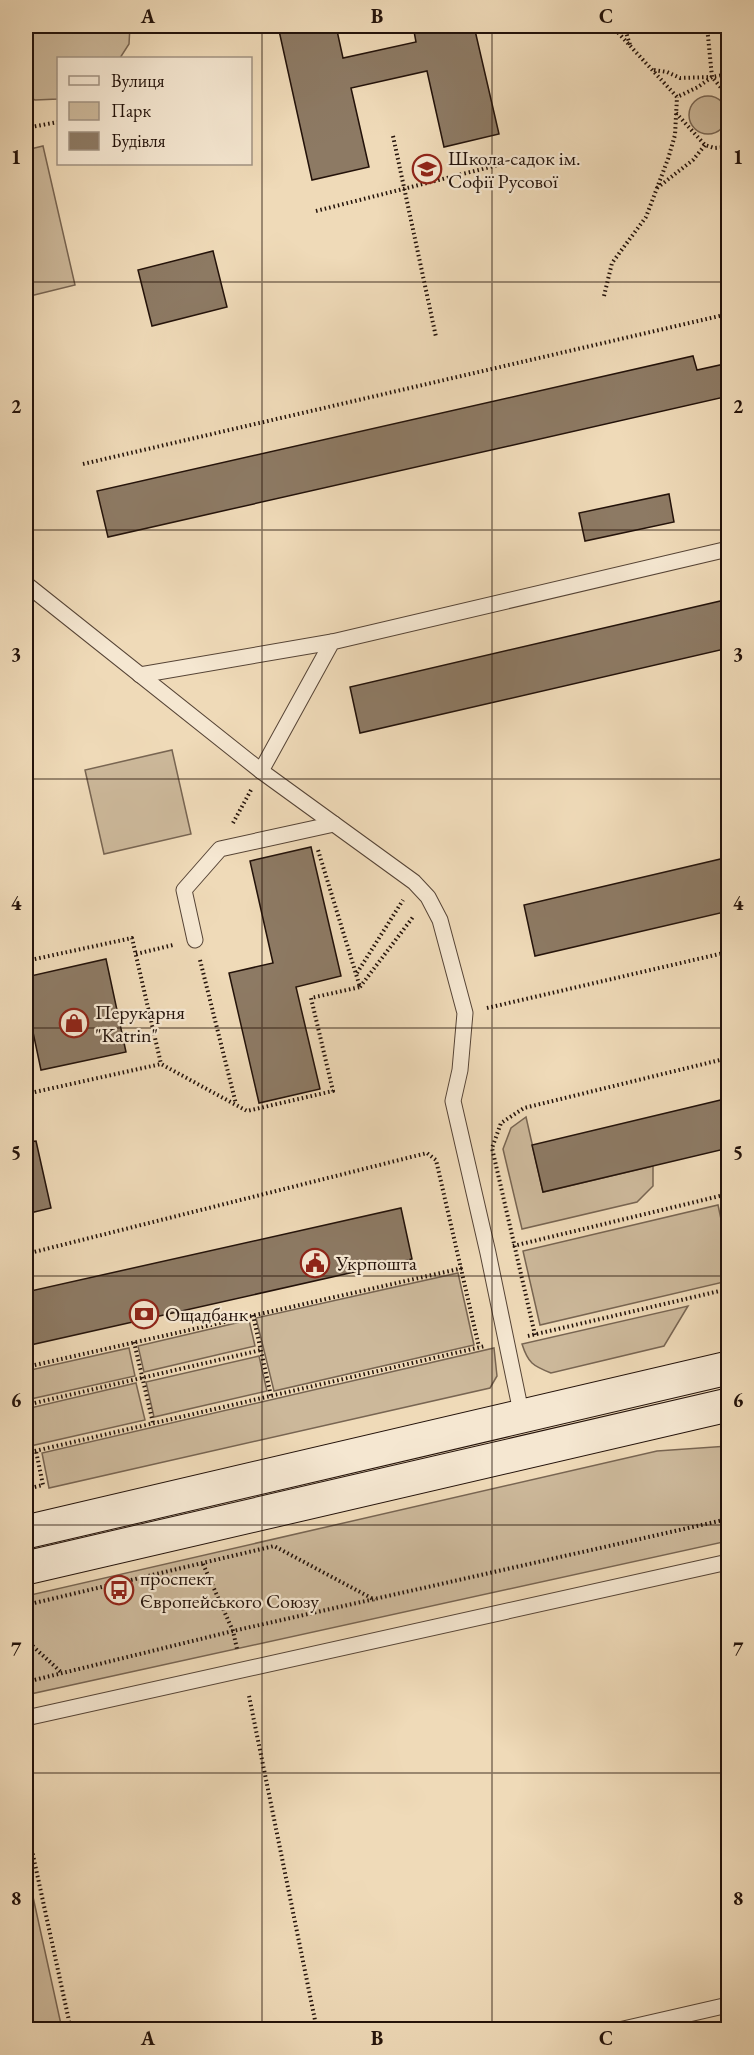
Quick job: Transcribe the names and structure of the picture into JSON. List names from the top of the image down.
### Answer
{
  "places": {
    "school or university": ["Школа-садок ім. Софії Русової"],
    "shop": ["Перукарня \"Katrin\""],
    "public building": ["Укрпошта"],
    "bank": ["Ощадбанк"],
    "bus stop": ["проспект Європейського Союзу"]
  },
  "legend": ["Вулиця", "Парк", "Будівля"],
  "grid": {
    "columns": ["A", "B", "C"],
    "rows": [
      "1",
      "2",
      "3",
      "4",
      "5",
      "6",
      "7",
      "8"
    ]
  }
}
